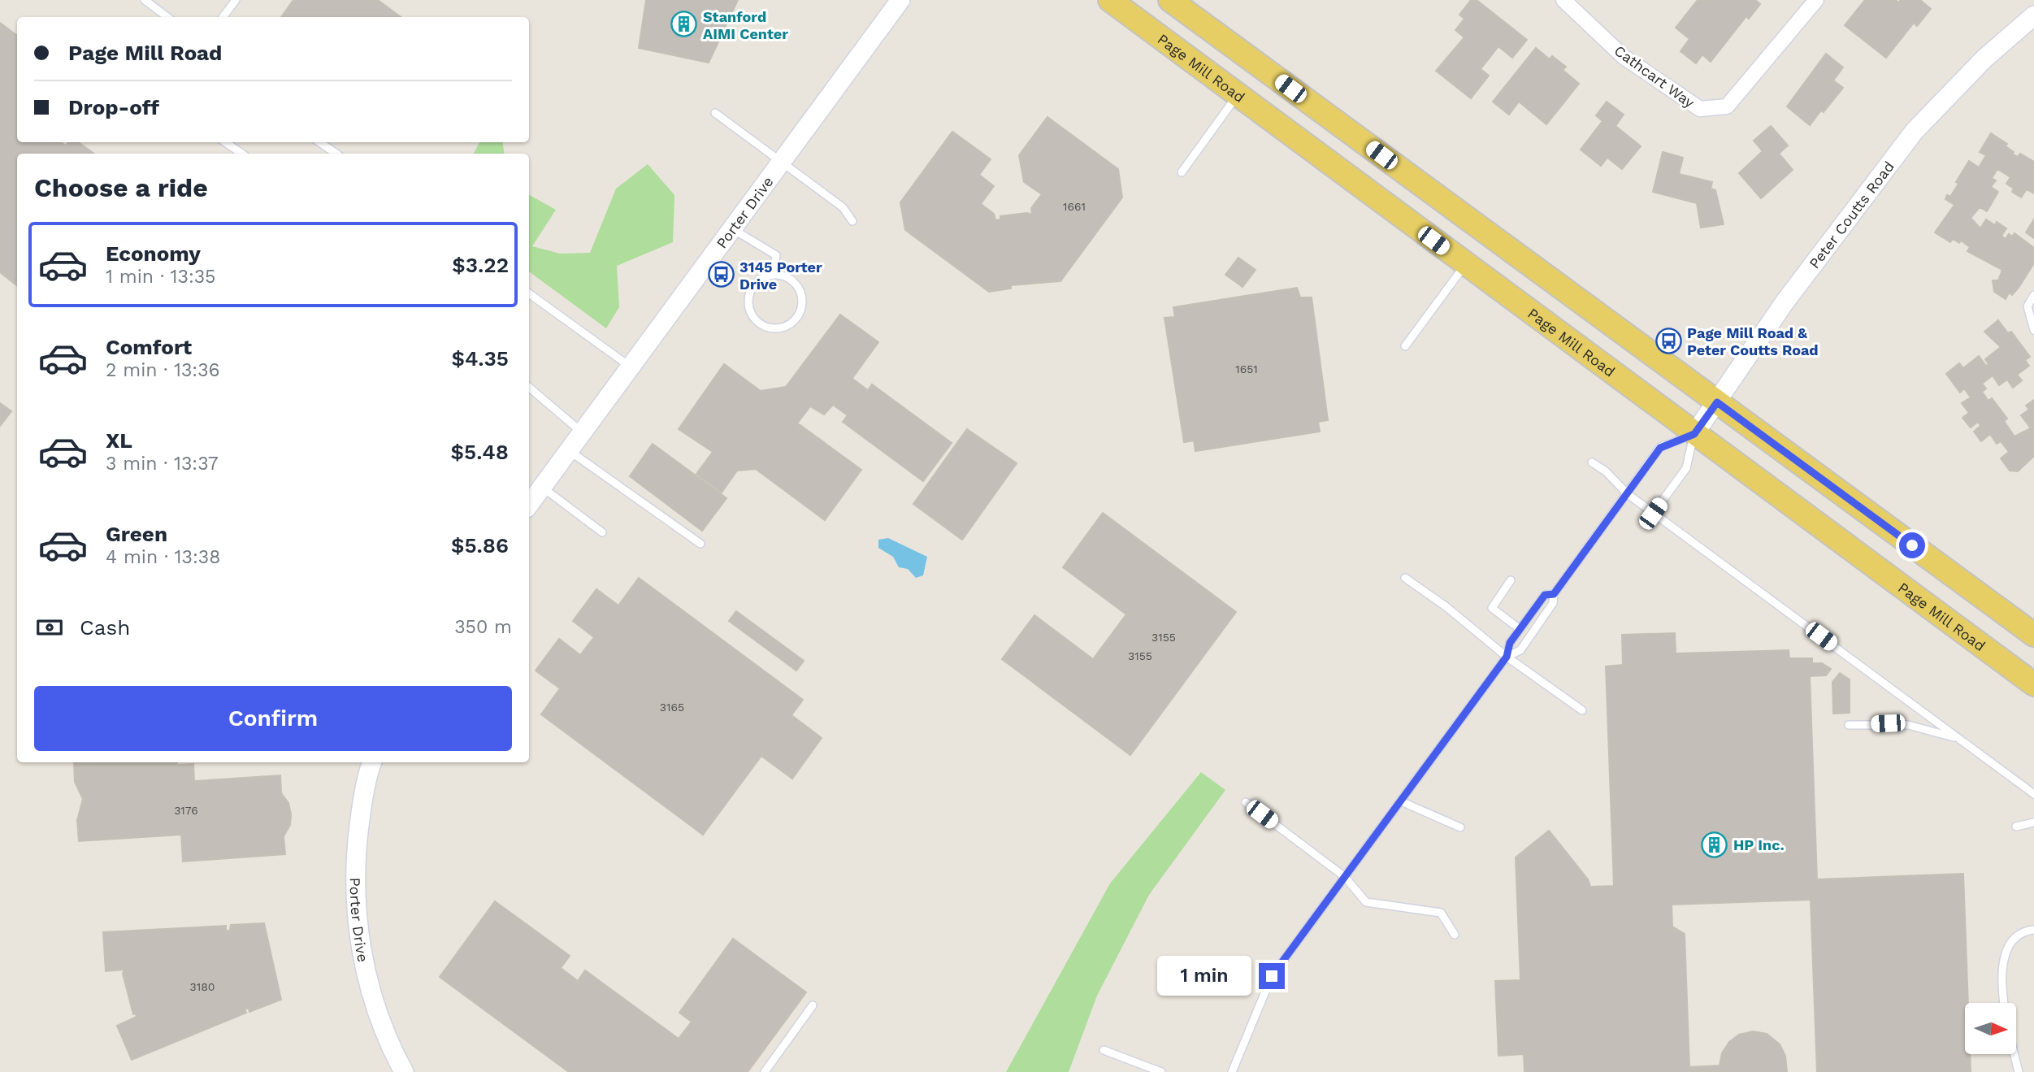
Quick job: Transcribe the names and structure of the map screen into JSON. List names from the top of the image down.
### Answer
{
  "streets": {
    "main road": ["Page Mill Road"],
    "street": ["Cathcart Way", "Porter Drive", "Peter Coutts Road"]
  },
  "crossings": [
    ["Page Mill Road", "Peter Coutts Road"]
  ],
  "places": {
    "building": ["Stanford AIMI Center", "HP Inc."],
    "bus stop": ["3145 Porter Drive", "Page Mill Road & Peter Coutts Road"]
  },
  "house_numbers": [
    "1661",
    "1651",
    "3155",
    "3155",
    "3165",
    "3176",
    "3180"
  ],
  "north": "right",
  "page": {
    "banner": ["Page Mill Road", "Drop-off"],
    "heading": "Choose a ride",
    "list": [
      {
        "name": "Economy",
        "note": "1 min · 13:35",
        "value": "$3.22"
      },
      {
        "name": "Comfort",
        "note": "2 min · 13:36",
        "value": "$4.35"
      },
      {
        "name": "XL",
        "note": "3 min · 13:37",
        "value": "$5.48"
      },
      {
        "name": "Green",
        "note": "4 min · 13:38",
        "value": "$5.86"
      }
    ],
    "pay": ["Cash", "350 m"],
    "buttons": "Confirm",
    "bubble": "1 min"
  }
}
